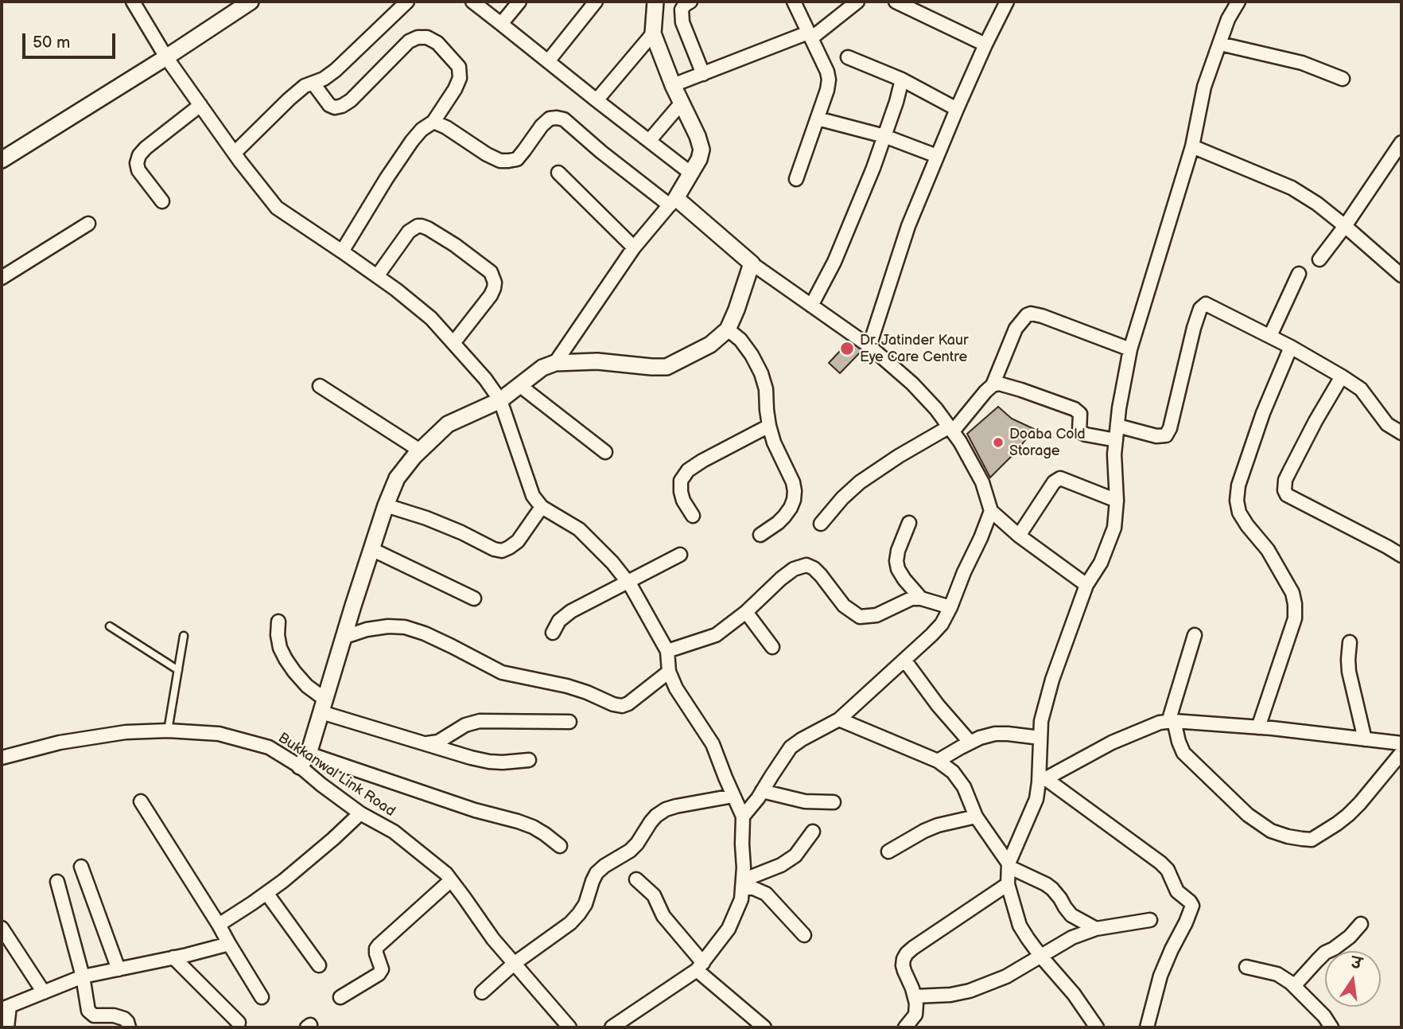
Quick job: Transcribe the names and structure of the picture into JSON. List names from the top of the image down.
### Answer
{
  "streets": {
    "street": ["Bukkanwal Link Road"]
  },
  "places": ["Dr. Jatinder Kaur Eye Care Centre", "Doaba Cold Storage"],
  "scale_bar": "50 m",
  "north": "top"
}
